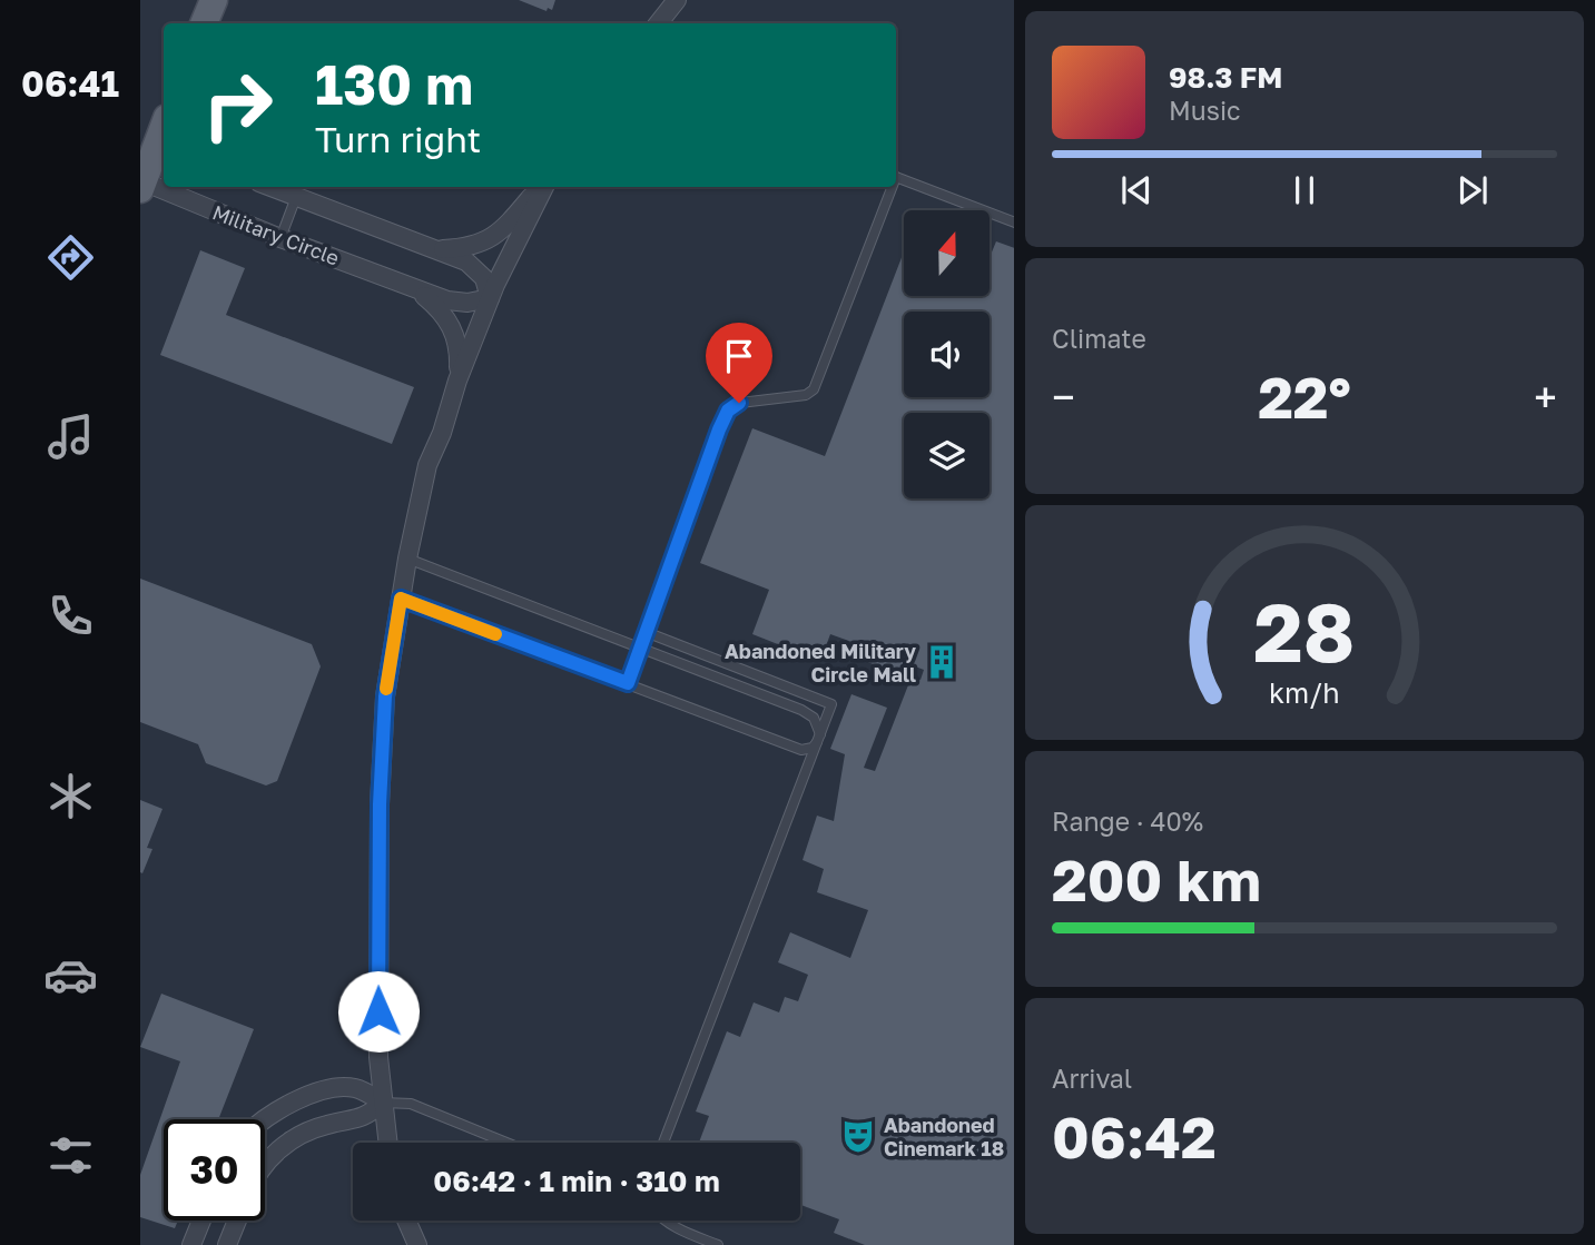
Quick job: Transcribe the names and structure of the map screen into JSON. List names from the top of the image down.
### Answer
{
  "streets": {
    "street": ["Military Circle"]
  },
  "places": {
    "building": ["Abandoned Military Circle Mall"],
    "theatre": ["Abandoned Cinemark 18"]
  },
  "north": "top",
  "page": {
    "tabs": "06:41",
    "turn": ["130 m", "Turn right"],
    "song": ["98.3 FM", "Music"],
    "tile": [
      "Climate",
      ["Range · 40%", "200 km"],
      ["Arrival", "06:42"]
    ],
    "heat": ["−", "22°", "+"],
    "limit": "30",
    "trip": "06:42 · 1 min · 310 m",
    "gauge": ["28", "km/h"]
  }
}
